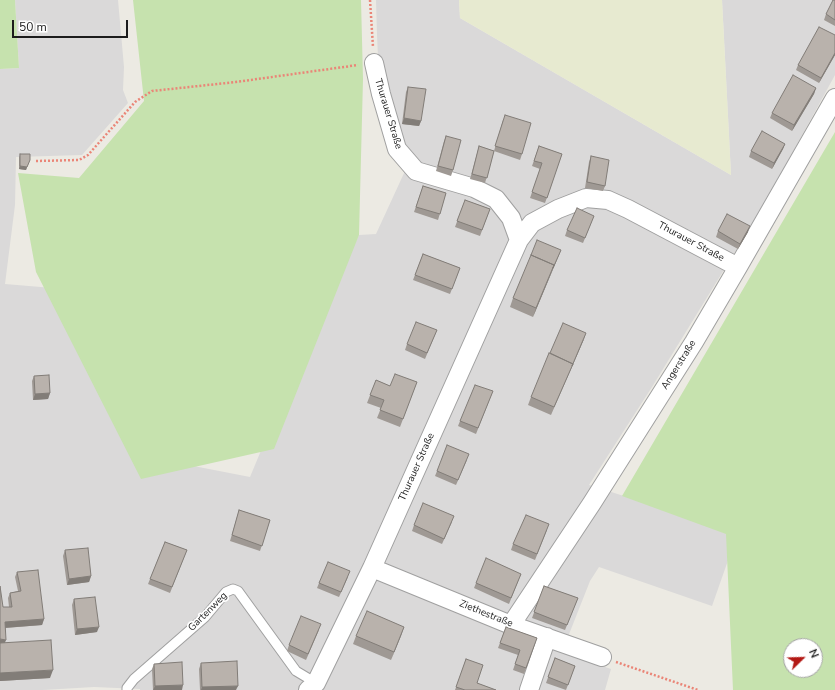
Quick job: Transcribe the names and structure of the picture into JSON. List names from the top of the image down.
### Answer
{
  "streets": {
    "street": ["Thurauer Straße", "Angerstraße", "Ziethestraße"],
    "lane": ["Gartenweg"]
  },
  "crossings": [
    ["Thurauer Straße", "Angerstraße"],
    ["Thurauer Straße", "Gartenweg"],
    ["Thurauer Straße", "Ziethestraße"],
    ["Angerstraße", "Ziethestraße"]
  ],
  "scale_bar": "50 m",
  "north": "top right"
}
